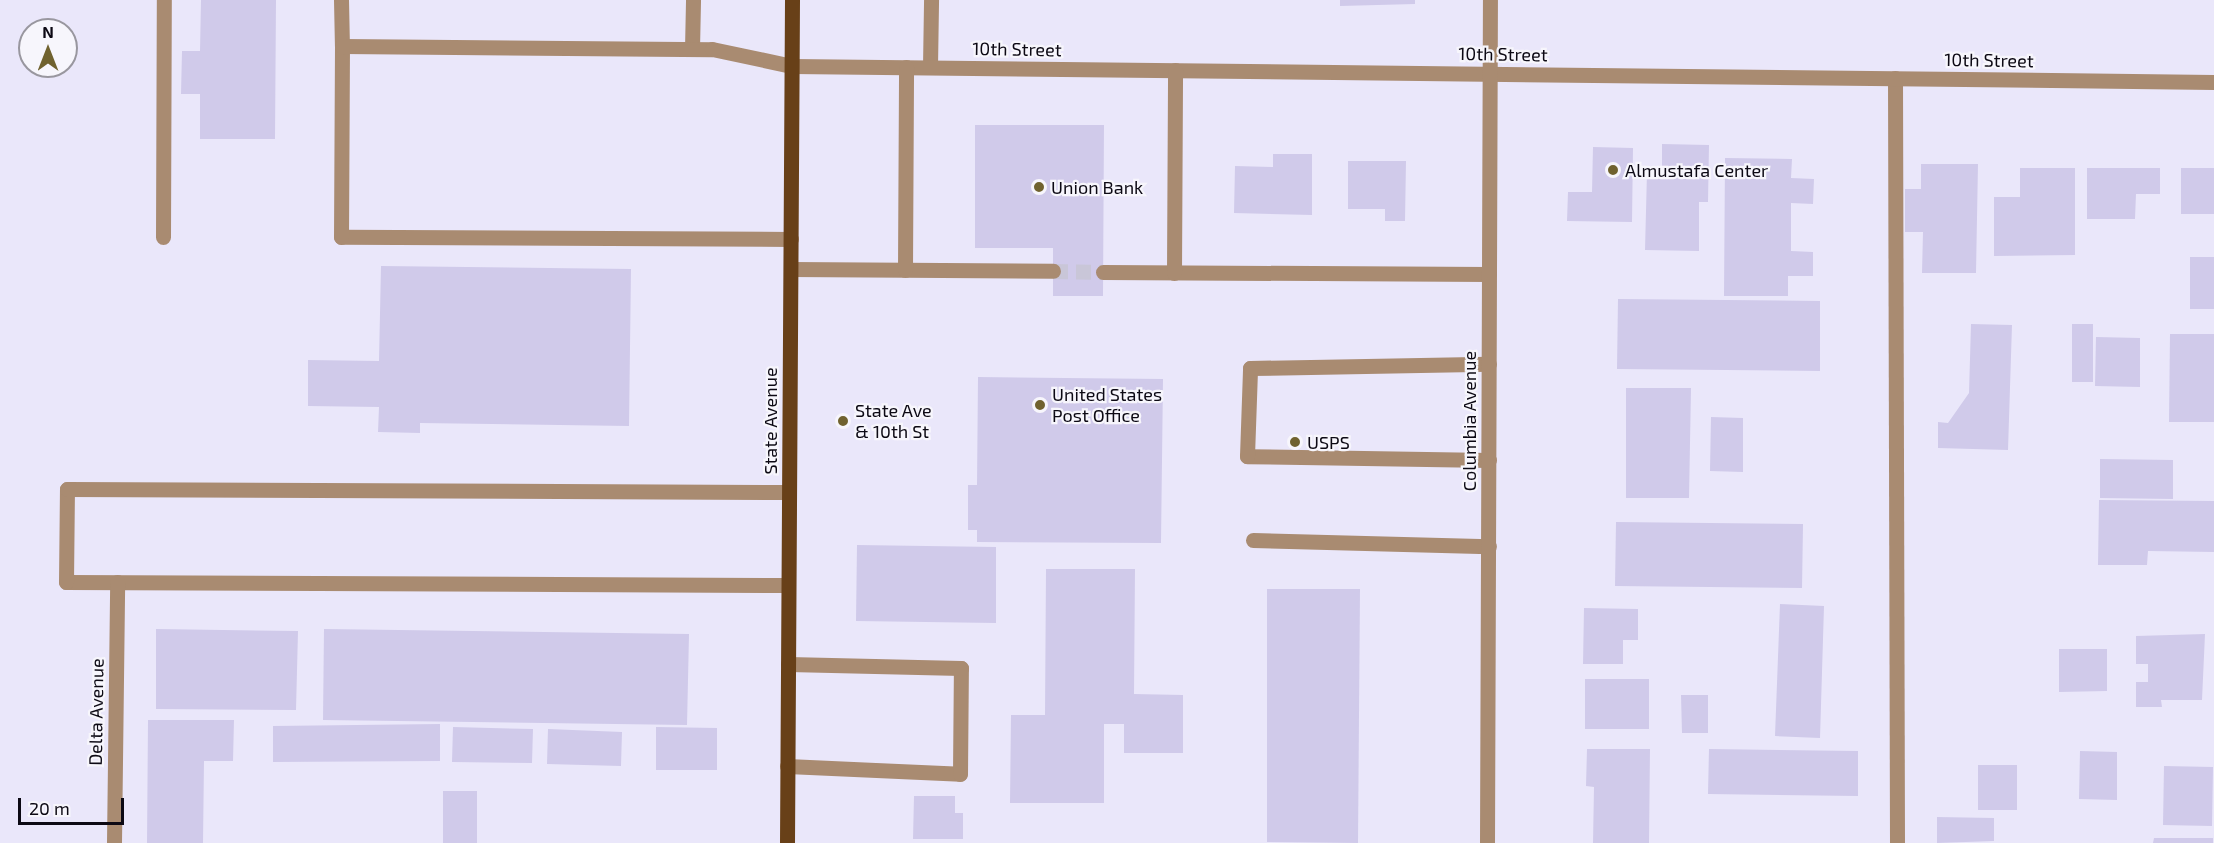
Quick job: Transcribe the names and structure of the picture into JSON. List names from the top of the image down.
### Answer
{
  "streets": {
    "main road": ["State Avenue"],
    "street": ["10th Street", "Columbia Avenue", "Delta Avenue"]
  },
  "crossings": [
    ["10th Street", "State Avenue"],
    ["10th Street", "Columbia Avenue"]
  ],
  "places": [
    "Almustafa Center",
    "Union Bank",
    "United States Post Office",
    "State Ave & 10th St",
    "USPS"
  ],
  "scale_bar": "20 m",
  "north": "top"
}
